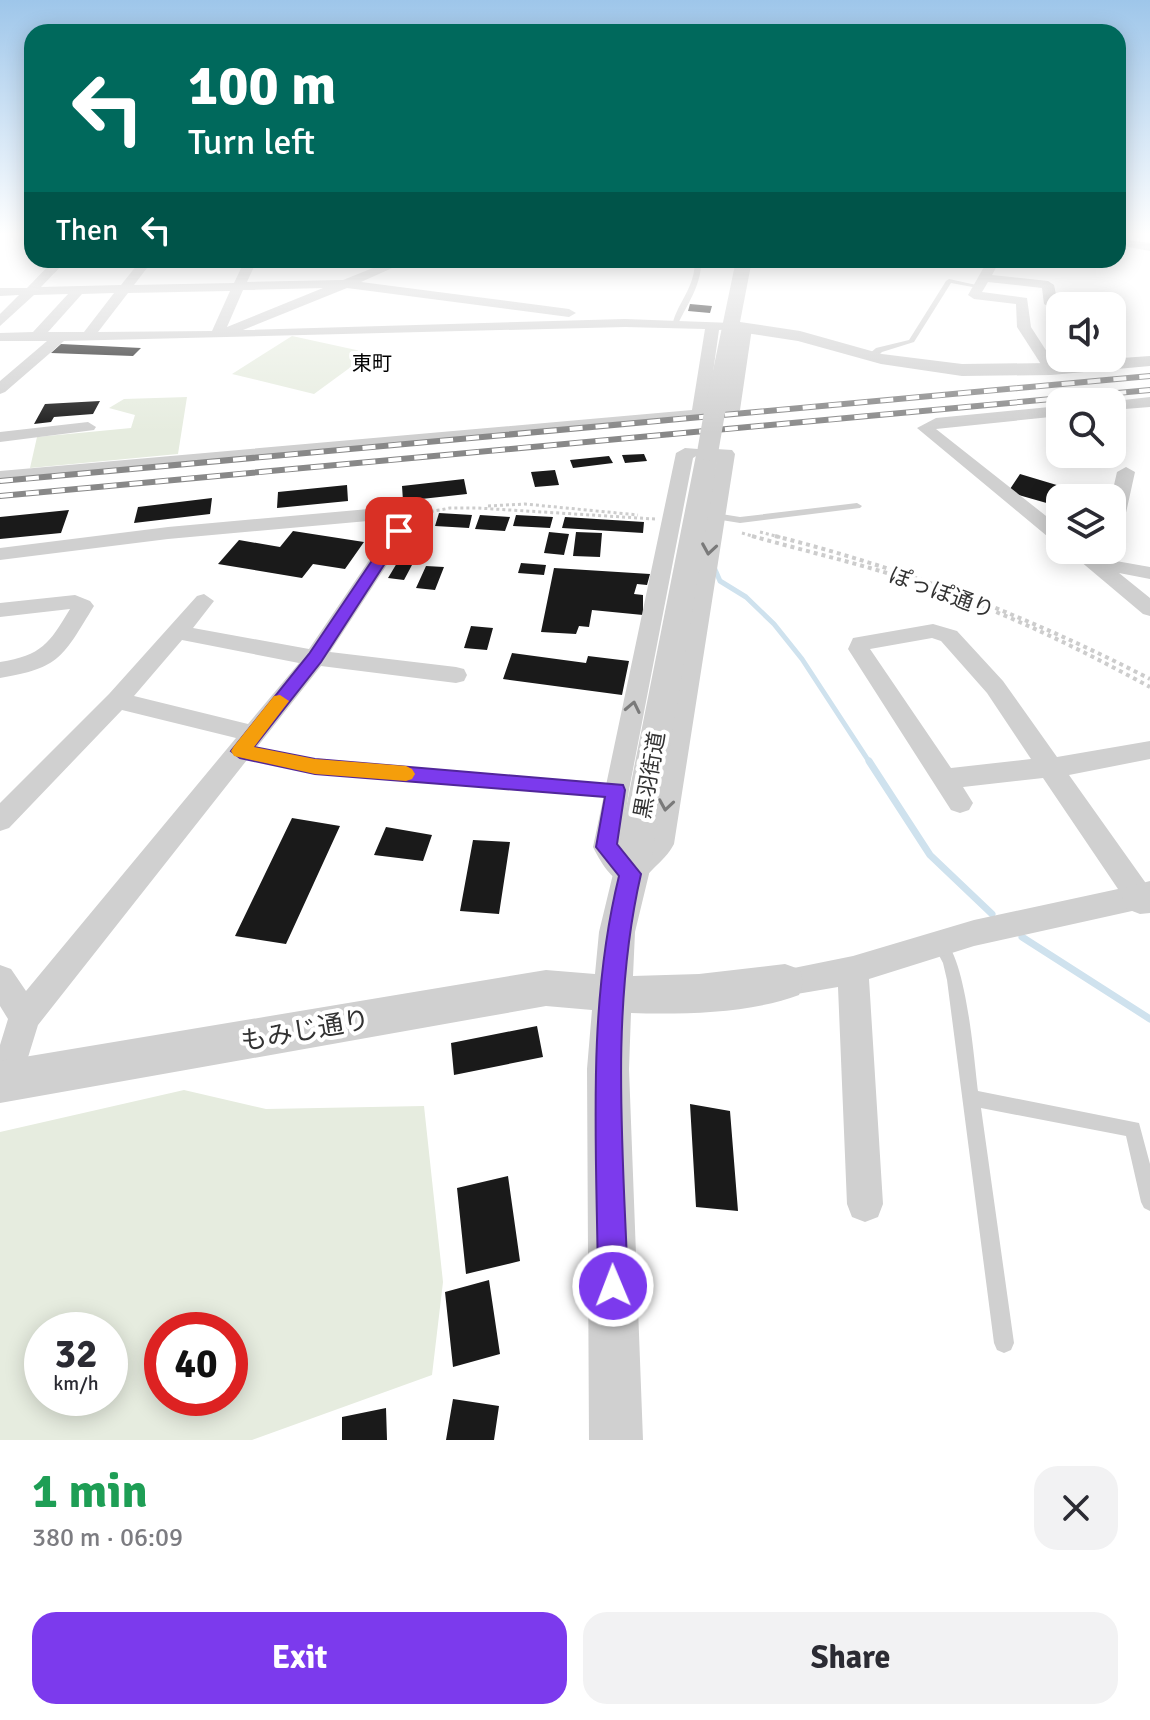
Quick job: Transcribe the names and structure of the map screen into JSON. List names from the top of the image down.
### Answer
{
  "streets": {
    "street": ["黒羽街道", "もみじ通り"],
    "path": ["ぽっぽ通り"]
  },
  "crossings": [
    ["黒羽街道", "もみじ通り"]
  ],
  "districts": ["東町"],
  "page": {
    "turn": ["100 m", "Turn left"],
    "then": "Then",
    "speed": "32 km/h",
    "limit": "40",
    "heading": ["1 min", "380 m · 06:09"],
    "buttons": ["Exit", "Share"]
  }
}
